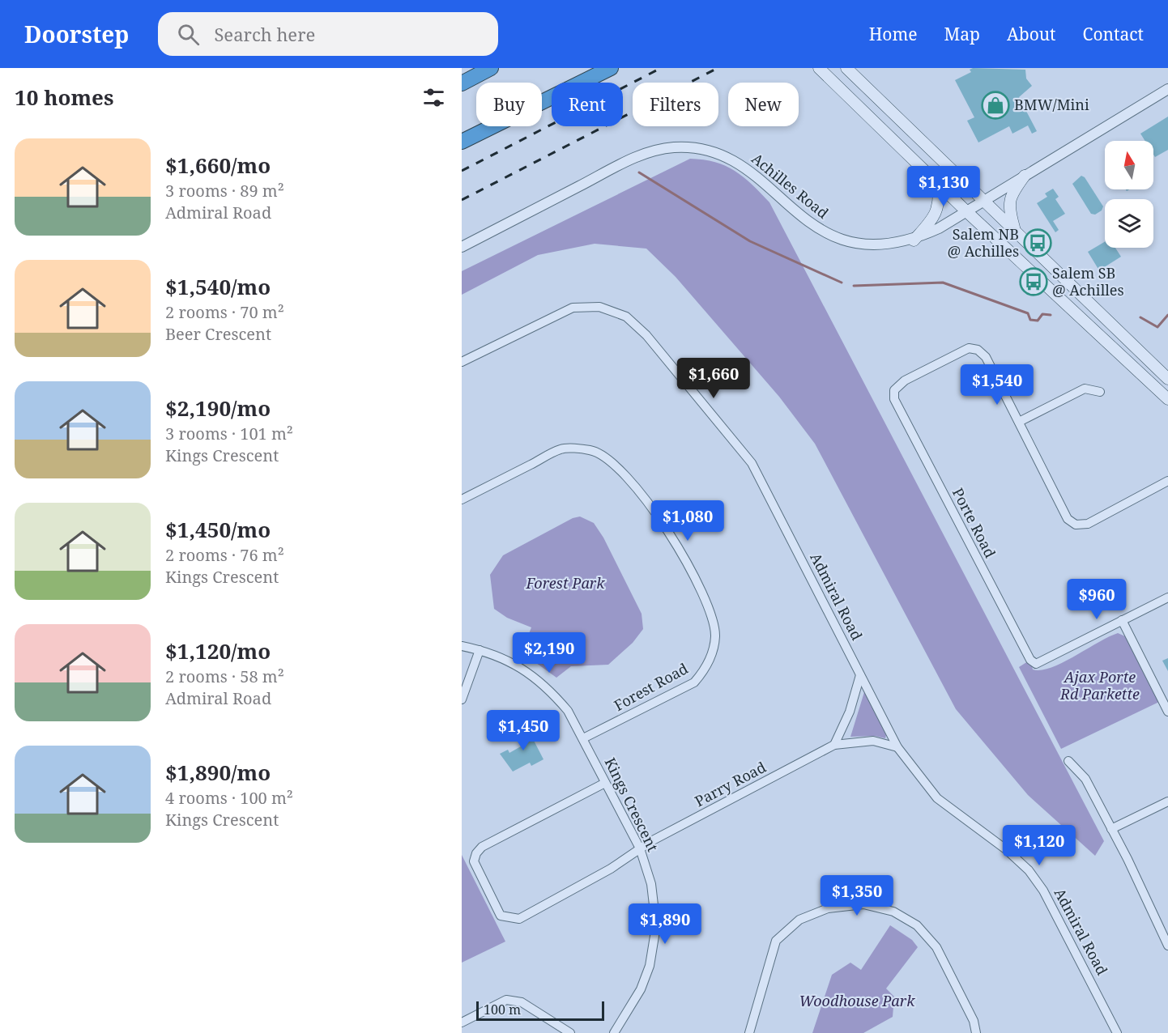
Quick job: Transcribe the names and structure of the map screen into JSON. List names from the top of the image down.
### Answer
{
  "streets": {
    "street": [
      "Achilles Road",
      "Porte Road",
      "Admiral Road",
      "Forest Road",
      "Parry Road",
      "Kings Crescent"
    ]
  },
  "crossings": [
    ["Admiral Road", "Parry Road"],
    ["Forest Road", "Kings Crescent"],
    ["Parry Road", "Kings Crescent"]
  ],
  "parks": ["Forest Park", "Ajax Porte Rd Parkette", "Woodhouse Park"],
  "places": {
    "shop": ["BMW/Mini"],
    "bus stop": ["Salem NB @ Achilles", "Salem SB @ Achilles"]
  },
  "scale_bar": "100 m",
  "north": "top",
  "page": {
    "header": "Doorstep",
    "search": "Search here",
    "nav": [
      "Home",
      "Map",
      "About",
      "Contact"
    ],
    "heading": "10 homes",
    "chip": [
      "Buy",
      "Rent",
      "Filters",
      "New"
    ],
    "list": [
      {
        "name": "$1,660/mo",
        "note": "3 rooms · 89 m² · Admiral Road"
      },
      {
        "name": "$1,540/mo",
        "note": "2 rooms · 70 m² · Beer Crescent"
      },
      {
        "name": "$2,190/mo",
        "note": "3 rooms · 101 m² · Kings Crescent"
      },
      {
        "name": "$1,450/mo",
        "note": "2 rooms · 76 m² · Kings Crescent"
      },
      {
        "name": "$1,120/mo",
        "note": "2 rooms · 58 m² · Admiral Road"
      },
      {
        "name": "$1,890/mo",
        "note": "4 rooms · 100 m² · Kings Crescent"
      }
    ],
    "price": [
      "$1,130",
      "$1,660",
      "$1,540",
      "$1,080",
      "$960",
      "$2,190",
      "$1,450",
      "$1,120",
      "$1,350",
      "$1,890"
    ],
    "scale": "100 m"
  }
}
